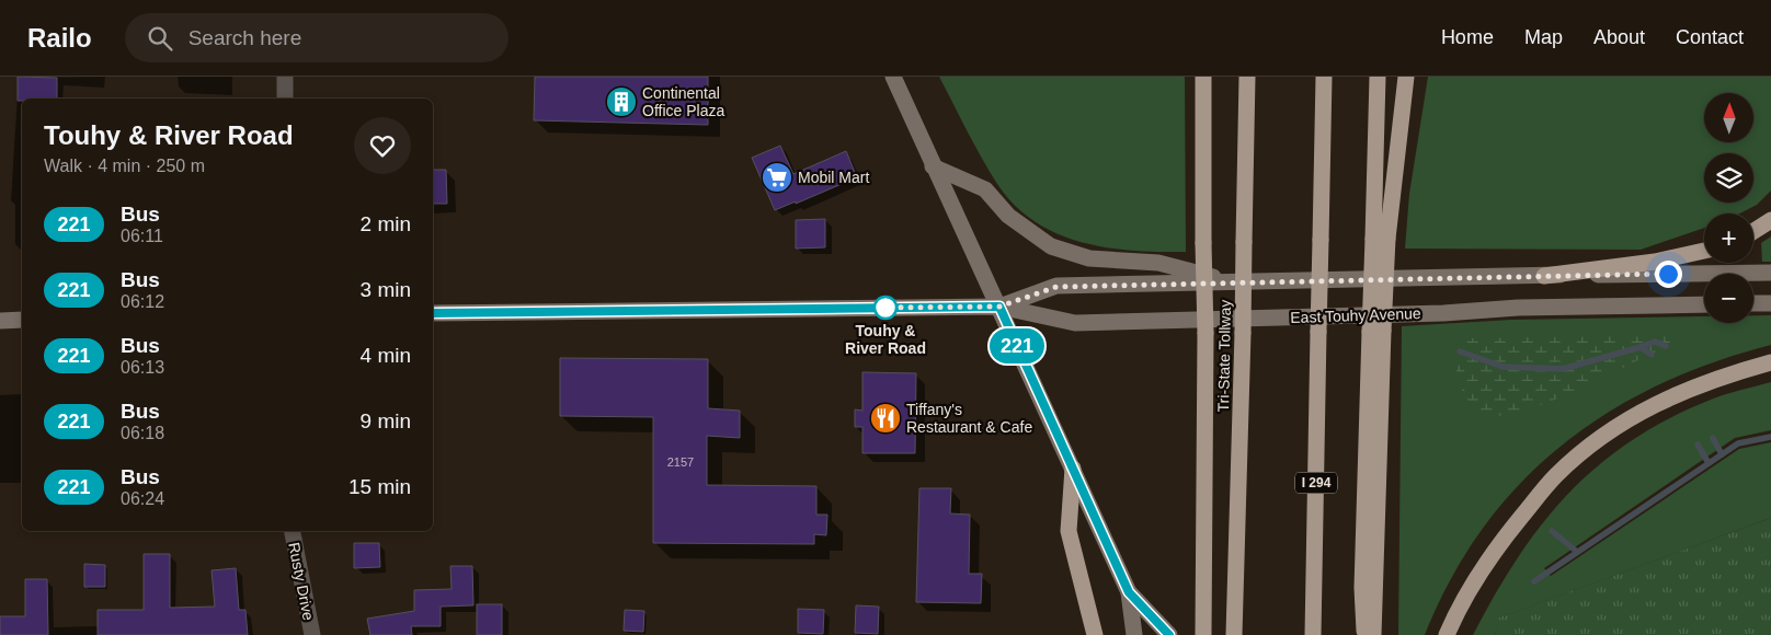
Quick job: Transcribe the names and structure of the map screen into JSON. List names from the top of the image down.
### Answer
{
  "streets": {
    "highway": ["Tri-State Tollway", "I 294"],
    "main road": ["East Touhy Avenue"],
    "street": ["Rusty Drive"]
  },
  "places": {
    "building": ["Continental Office Plaza"],
    "supermarket": ["Mobil Mart"],
    "other": ["Touhy & River Road"],
    "restaurant": ["Tiffany's Restaurant & Cafe"]
  },
  "lines": ["bus line 221"],
  "house_numbers": ["2157"],
  "north": "top",
  "page": {
    "header": "Railo",
    "search": "Search here",
    "nav": [
      "Home",
      "Map",
      "About",
      "Contact"
    ],
    "on_map": "221",
    "map_buttons": ["+", "−"],
    "heading": ["Touhy & River Road", "Walk · 4 min · 250 m"],
    "list": [
      {
        "mark": "221",
        "name": "Bus",
        "note": "06:11",
        "value": "2 min"
      },
      {
        "mark": "221",
        "name": "Bus",
        "note": "06:12",
        "value": "3 min"
      },
      {
        "mark": "221",
        "name": "Bus",
        "note": "06:13",
        "value": "4 min"
      },
      {
        "mark": "221",
        "name": "Bus",
        "note": "06:18",
        "value": "9 min"
      },
      {
        "mark": "221",
        "name": "Bus",
        "note": "06:24",
        "value": "15 min"
      }
    ]
  }
}
